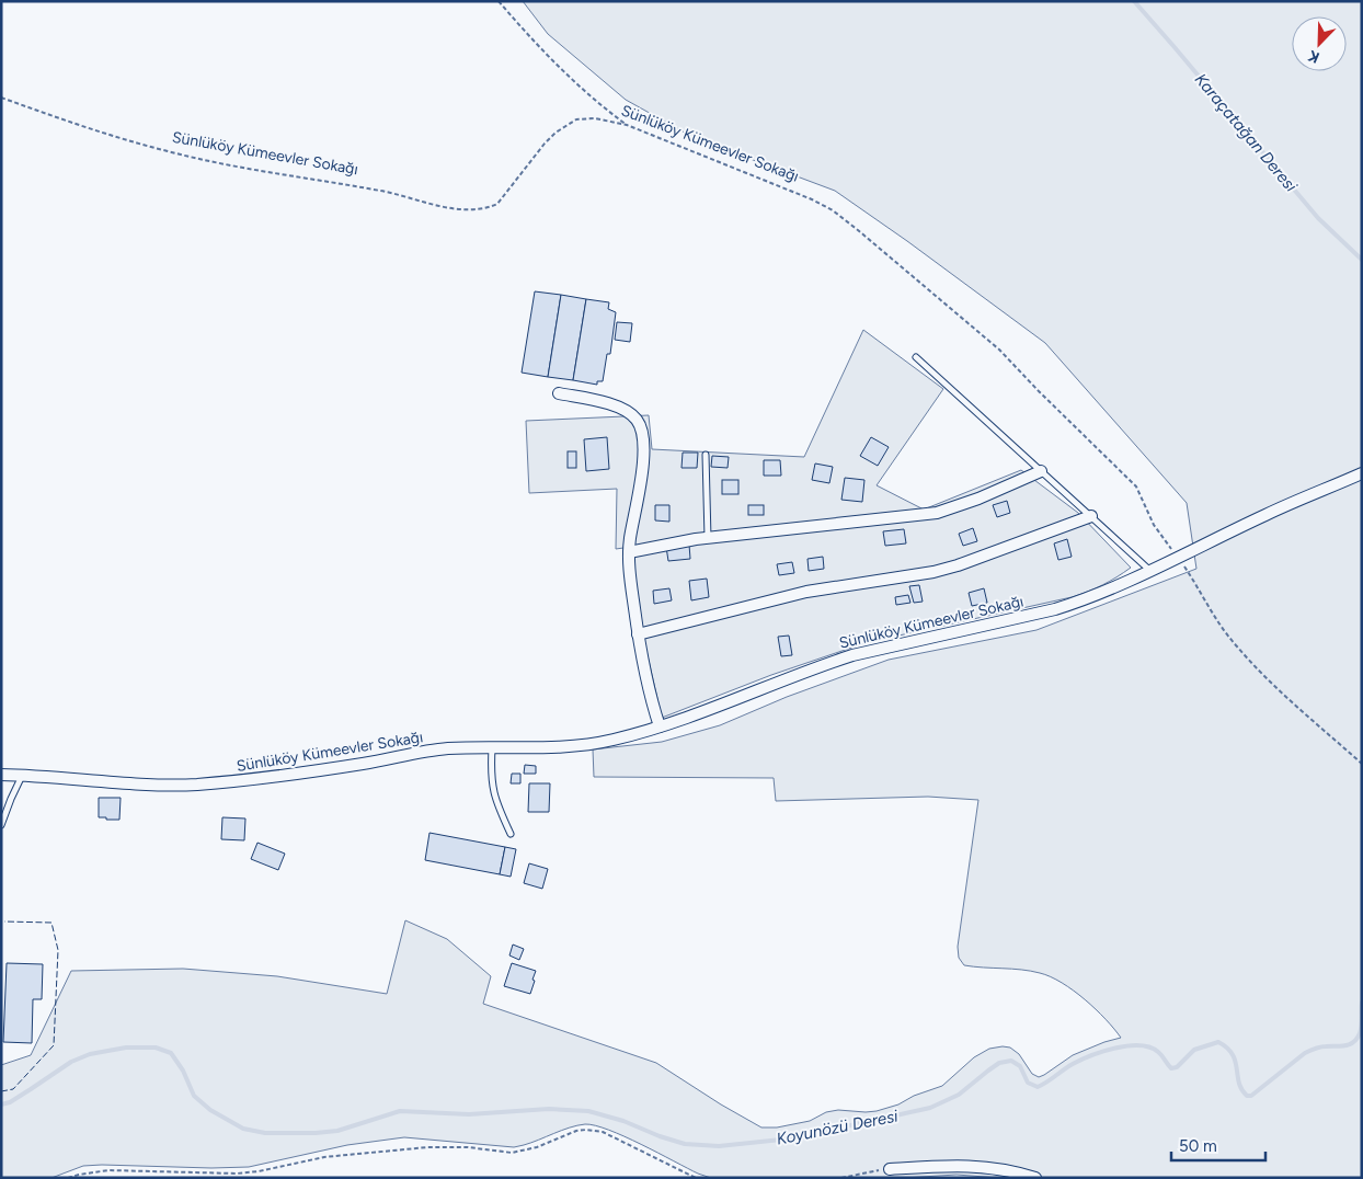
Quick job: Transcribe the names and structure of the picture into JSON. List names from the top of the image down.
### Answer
{
  "streets": {
    "street": ["Sünlüköy Kümeevler Sokağı"]
  },
  "water": ["Karaçatağan Deresi", "Koyunözü Deresi"],
  "scale_bar": "50 m",
  "north": "bottom left"
}
